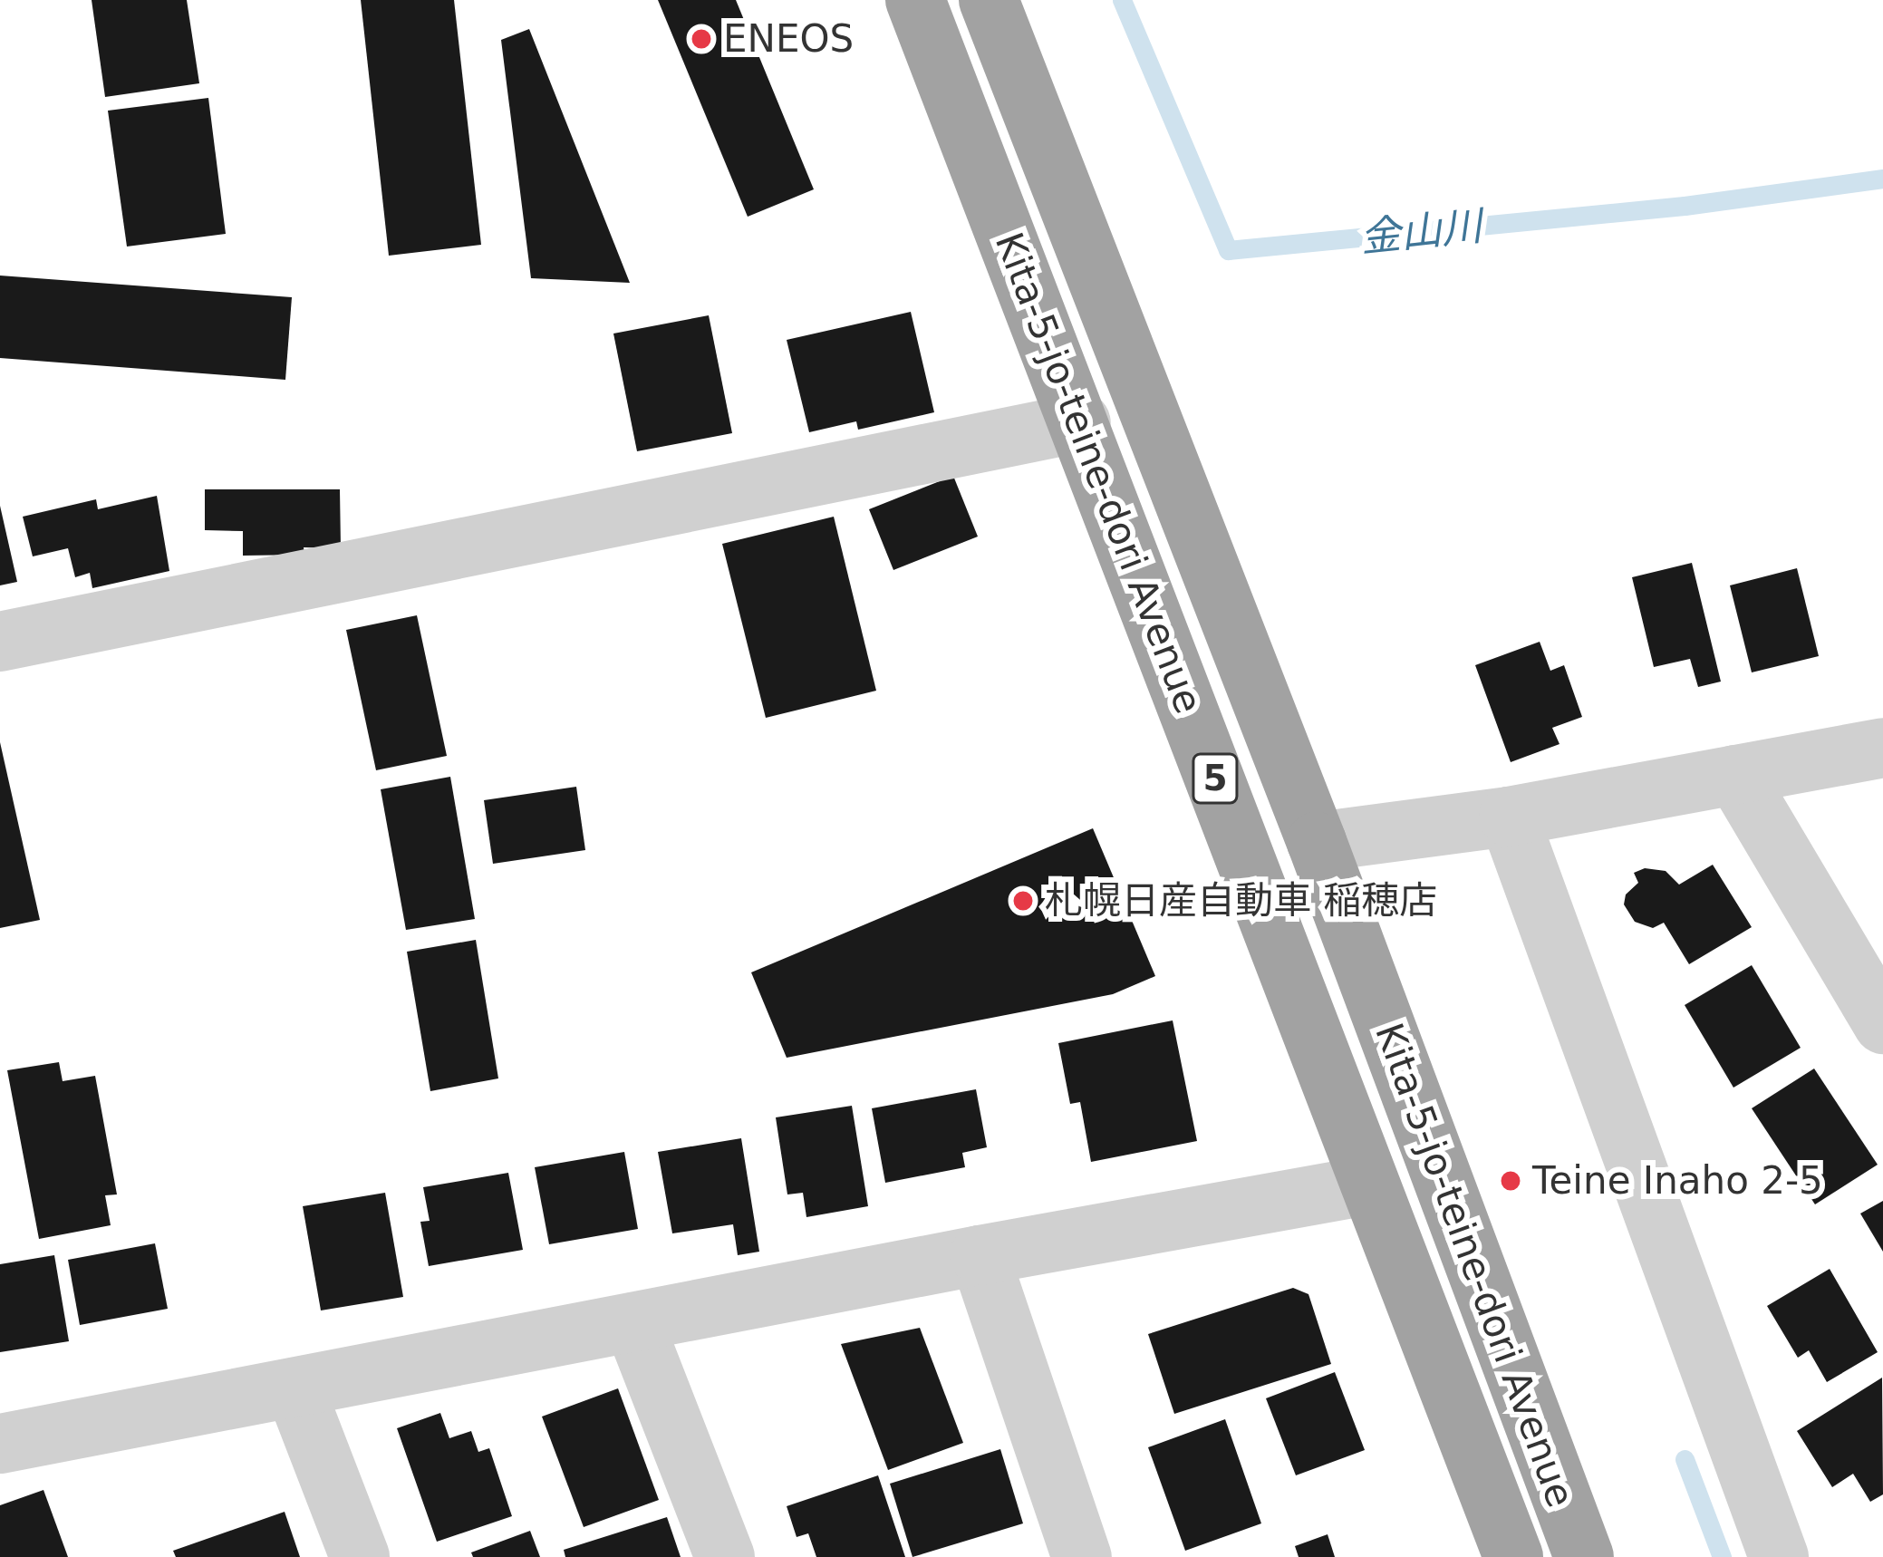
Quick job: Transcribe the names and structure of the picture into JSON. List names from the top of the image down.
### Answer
{
  "streets": {
    "highway": ["Kita-5-jo-teine-dori Avenue", "5"]
  },
  "water": ["金山川"],
  "places": ["ENEOS", "札幌日産自動車 稲穂店", "Teine Inaho 2-5"]
}
